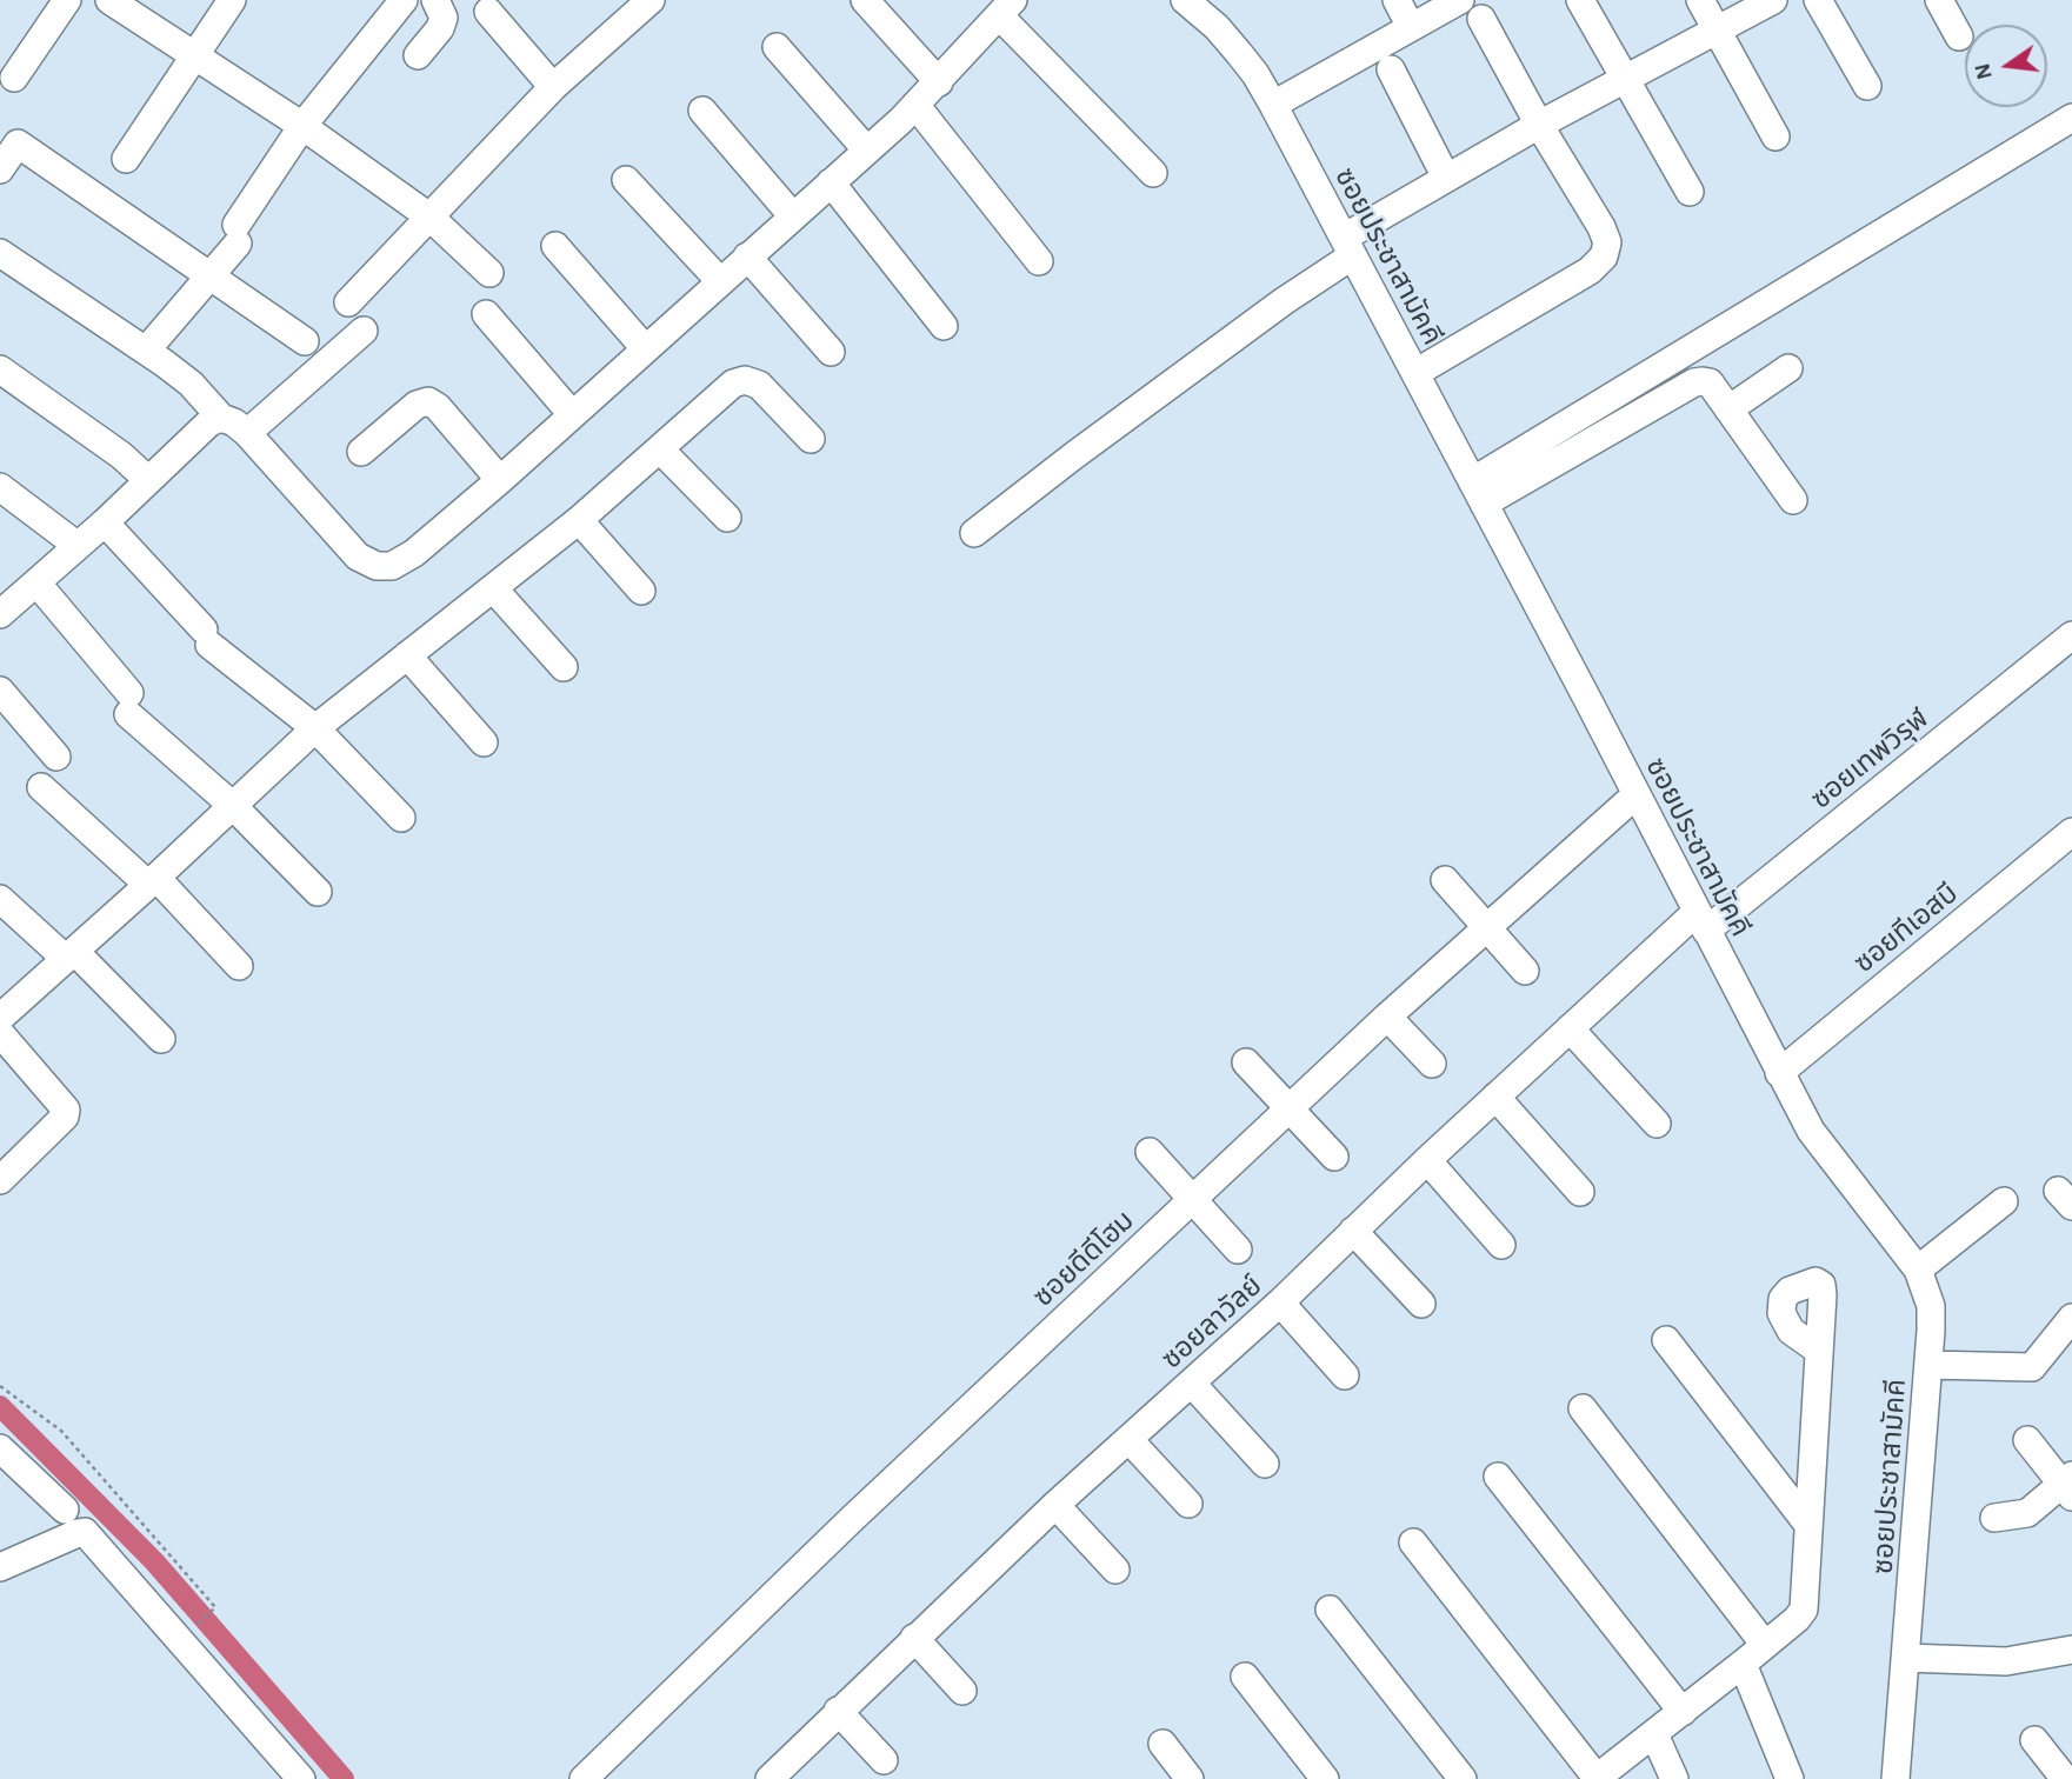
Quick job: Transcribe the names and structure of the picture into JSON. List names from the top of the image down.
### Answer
{
  "streets": {
    "street": [
      "ซอยประชาสามัคคี",
      "ซอยเทพวิรุฬ",
      "ซอยทีเอสบี",
      "ซอยดีดีโฮม",
      "ซอยลาวัลย์"
    ]
  },
  "crossings": [
    ["ซอยประชาสามัคคี", "ซอยเทพวิรุฬ"],
    ["ซอยประชาสามัคคี", "ซอยทีเอสบี"],
    ["ซอยประชาสามัคคี", "ซอยดีดีโฮม"],
    ["ซอยประชาสามัคคี", "ซอยลาวัลย์"],
    ["ซอยเทพวิรุฬ", "ซอยลาวัลย์"]
  ],
  "north": "left"
}
